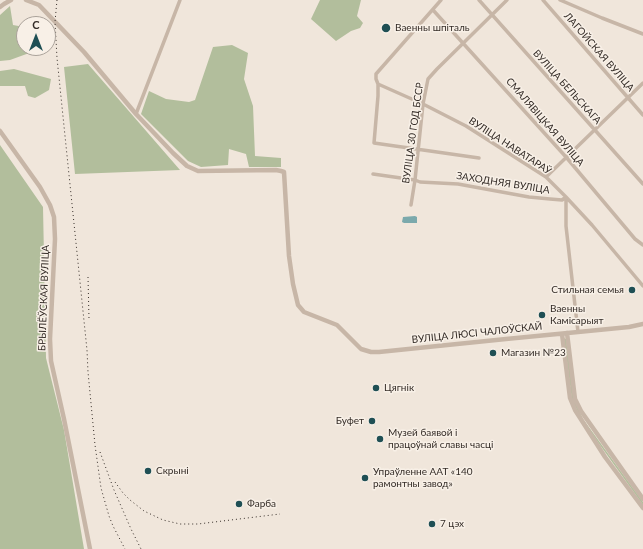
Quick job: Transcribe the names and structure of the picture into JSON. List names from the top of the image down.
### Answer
{
  "streets": {
    "street": [
      "ЛАГОЙСКАЯ ВУЛІЦА",
      "ВУЛІЦА БЕЛЬСКАГА",
      "СМАЛЯВІЦКАЯ ВУЛІЦА",
      "ВУЛІЦА 30 ГОД БССР",
      "ВУЛІЦА НАВАТАРАЎ",
      "ЗАХОДНЯЯ ВУЛІЦА",
      "БРЫЛЁЎСКАЯ ВУЛІЦА",
      "ВУЛІЦА ЛЮСІ ЧАЛОЎСКАЙ"
    ]
  },
  "crossings": [
    ["ВУЛІЦА БЕЛЬСКАГА", "ВУЛІЦА 30 ГОД БССР"],
    ["СМАЛЯВІЦКАЯ ВУЛІЦА", "ВУЛІЦА 30 ГОД БССР"],
    ["ВУЛІЦА 30 ГОД БССР", "ВУЛІЦА НАВАТАРАЎ"],
    ["ВУЛІЦА 30 ГОД БССР", "ЗАХОДНЯЯ ВУЛІЦА"],
    ["ВУЛІЦА НАВАТАРАЎ", "ЗАХОДНЯЯ ВУЛІЦА"]
  ],
  "places": [
    "Ваенны шпіталь",
    "Стильная семья",
    "Ваенны Камісарыят",
    "Магазин №23",
    "Цягнік",
    "Буфет",
    "Музей баявой і працоўнай славы часці",
    "Скрыні",
    "Упраўленне ААТ «140 рамонтны завод»",
    "Фарба",
    "7 цэх"
  ],
  "north": "top"
}
